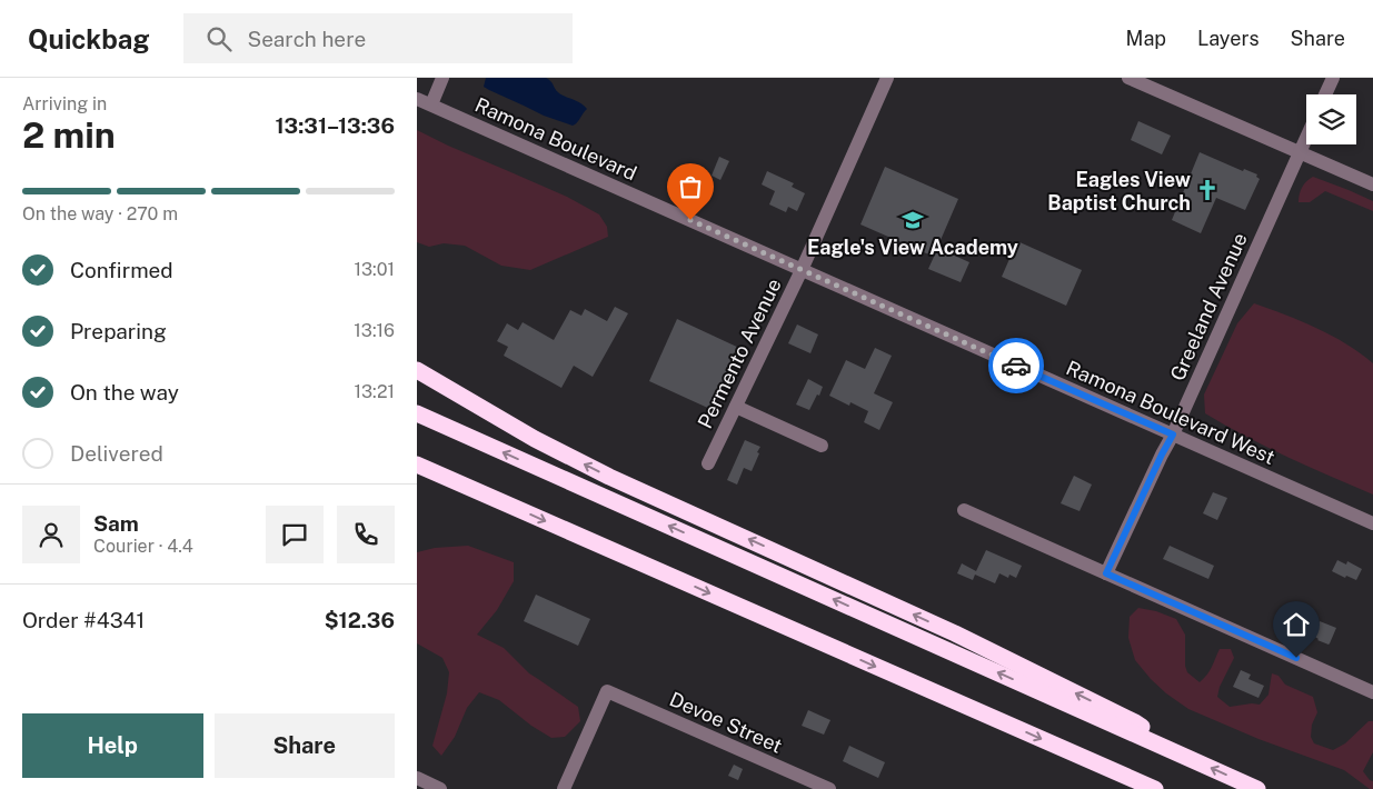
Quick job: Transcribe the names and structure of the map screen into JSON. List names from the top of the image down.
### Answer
{
  "streets": {
    "street": [
      "Ramona Boulevard",
      "Greeland Avenue",
      "Permento Avenue",
      "Ramona Boulevard West",
      "Devoe Street"
    ]
  },
  "crossings": [
    ["Ramona Boulevard", "Permento Avenue"],
    ["Ramona Boulevard", "Ramona Boulevard West"],
    ["Greeland Avenue", "Ramona Boulevard West"],
    ["Permento Avenue", "Ramona Boulevard West"]
  ],
  "places": {
    "church": ["Eagles View Baptist Church"],
    "school or university": ["Eagle's View Academy"]
  },
  "page": {
    "header": "Quickbag",
    "search": "Search here",
    "nav": ["Map", "Layers", "Share"],
    "heading": ["2 min", "Arriving in", "13:31–13:36"],
    "panel": [
      "Sam",
      "Courier · 4.4",
      "Order #4341",
      "$12.36"
    ],
    "bar": "On the way · 270 m",
    "list": [
      ["Confirmed", "13:01"],
      ["Preparing", "13:16"],
      ["On the way", "13:21"],
      "Delivered"
    ],
    "buttons": ["Help", "Share"]
  }
}
